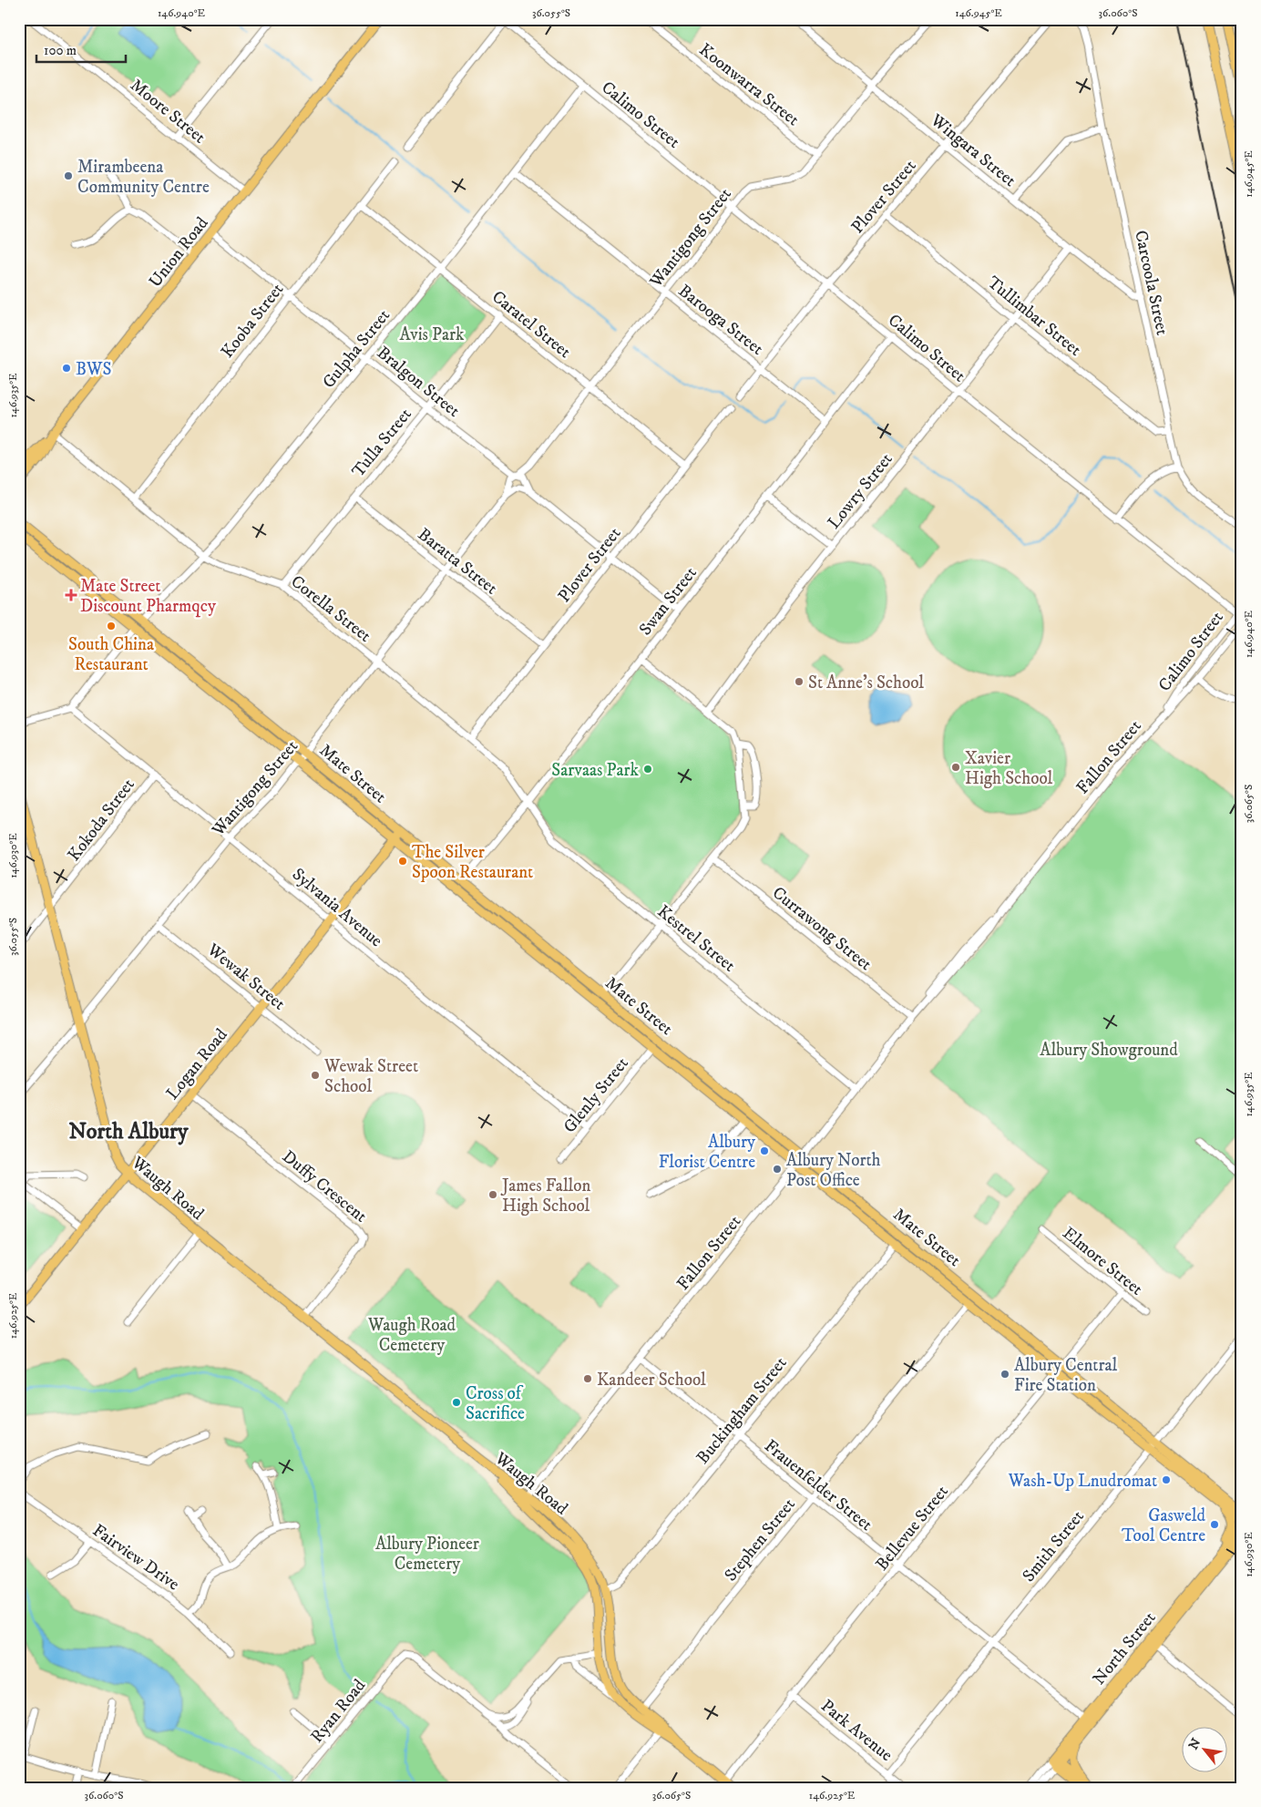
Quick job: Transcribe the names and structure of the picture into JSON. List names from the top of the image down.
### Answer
{
  "streets": {
    "main road": [
      "Union Road",
      "Mate Street",
      "Logan Road",
      "Waugh Road",
      "North Street"
    ],
    "street": [
      "Koonwarra Street",
      "Moore Street",
      "Calimo Street",
      "Wingara Street",
      "Plover Street",
      "Wantigong Street",
      "Carcoola Street",
      "Tullimbar Street",
      "Barooga Street",
      "Kooba Street",
      "Caratel Street",
      "Gulpha Street",
      "Bralgon Street",
      "Tulla Street",
      "Lowry Street",
      "Baratta Street",
      "Swan Street",
      "Corella Street",
      "Fallon Street",
      "Kokoda Street",
      "Sylvania Avenue",
      "Currawong Street",
      "Kestrel Street",
      "Wewak Street",
      "Glenly Street",
      "Duffy Crescent",
      "Elmore Street",
      "Buckingham Street",
      "Frauenfelder Street",
      "Bellevue Street",
      "Stephen Street",
      "Smith Street",
      "Fairview Drive",
      "Ryan Road",
      "Park Avenue"
    ]
  },
  "crossings": [
    ["Koonwarra Street", "Wantigong Street"],
    ["Moore Street", "Union Road"],
    ["Calimo Street", "Plover Street"],
    ["Calimo Street", "Wantigong Street"],
    ["Calimo Street", "Gulpha Street"],
    ["Calimo Street", "Lowry Street"],
    ["Calimo Street", "Swan Street"],
    ["Calimo Street", "Fallon Street"],
    ["Wingara Street", "Plover Street"],
    ["Wingara Street", "Wantigong Street"],
    ["Wingara Street", "Carcoola Street"],
    ["Wingara Street", "Lowry Street"],
    ["Plover Street", "Tullimbar Street"],
    ["Plover Street", "Barooga Street"],
    ["Plover Street", "Caratel Street"],
    ["Plover Street", "Bralgon Street"],
    ["Plover Street", "Baratta Street"],
    ["Plover Street", "Corella Street"],
    ["Wantigong Street", "Barooga Street"],
    ["Wantigong Street", "Caratel Street"],
    ["Wantigong Street", "Bralgon Street"],
    ["Wantigong Street", "Baratta Street"],
    ["Wantigong Street", "Corella Street"],
    ["Wantigong Street", "Mate Street"],
    ["Wantigong Street", "Sylvania Avenue"],
    ["Wantigong Street", "Wewak Street"],
    ["Wantigong Street", "Waugh Road"],
    ["Union Road", "Bralgon Street"],
    ["Union Road", "Corella Street"],
    ["Carcoola Street", "Tullimbar Street"],
    ["Tullimbar Street", "Lowry Street"],
    ["Barooga Street", "Gulpha Street"],
    ["Barooga Street", "Swan Street"],
    ["Kooba Street", "Caratel Street"],
    ["Kooba Street", "Bralgon Street"],
    ["Kooba Street", "Corella Street"],
    ["Caratel Street", "Gulpha Street"],
    ["Caratel Street", "Tulla Street"],
    ["Gulpha Street", "Bralgon Street"],
    ["Gulpha Street", "Corella Street"],
    ["Gulpha Street", "Mate Street"],
    ["Bralgon Street", "Tulla Street"],
    ["Bralgon Street", "Swan Street"],
    ["Tulla Street", "Baratta Street"],
    ["Tulla Street", "Corella Street"],
    ["Swan Street", "Corella Street"],
    ["Swan Street", "Mate Street"],
    ["Swan Street", "Kestrel Street"],
    ["Corella Street", "Kestrel Street"],
    ["Fallon Street", "Mate Street"],
    ["Fallon Street", "Currawong Street"],
    ["Fallon Street", "Kestrel Street"],
    ["Fallon Street", "Waugh Road"],
    ["Fallon Street", "Frauenfelder Street"],
    ["Mate Street", "Logan Road"],
    ["Mate Street", "Glenly Street"],
    ["Mate Street", "Buckingham Street"],
    ["Mate Street", "Bellevue Street"],
    ["Mate Street", "Stephen Street"],
    ["Mate Street", "Smith Street"],
    ["Kokoda Street", "Sylvania Avenue"],
    ["Kokoda Street", "Waugh Road"],
    ["Sylvania Avenue", "Logan Road"],
    ["Sylvania Avenue", "Glenly Street"],
    ["Wewak Street", "Logan Road"],
    ["Logan Road", "Duffy Crescent"],
    ["Logan Road", "Waugh Road"],
    ["Duffy Crescent", "Waugh Road"],
    ["Waugh Road", "Buckingham Street"],
    ["Waugh Road", "Stephen Street"],
    ["Elmore Street", "Bellevue Street"],
    ["Buckingham Street", "Frauenfelder Street"],
    ["Frauenfelder Street", "Bellevue Street"],
    ["Frauenfelder Street", "Stephen Street"],
    ["Frauenfelder Street", "Smith Street"],
    ["Frauenfelder Street", "North Street"],
    ["Bellevue Street", "Park Avenue"],
    ["Smith Street", "Park Avenue"]
  ],
  "districts": ["North Albury"],
  "parks": [
    "Avis Park",
    "Albury Showground",
    "Waugh Road Cemetery",
    "Albury Pioneer Cemetery"
  ],
  "places": {
    "other": [
      "Mirambeena Community Centre",
      "BWS",
      "South China Restaurant",
      "St Anne's School",
      "Xavier High School",
      "Sarvaas Park",
      "The Silver Spoon Restaurant",
      "Wewak Street School",
      "Albury Florist Centre",
      "Albury North Post Office",
      "James Fallon High School",
      "Albury Central Fire Station",
      "Kandeer School",
      "Cross of Sacrifice",
      "Wash-Up Lnudromat",
      "Gasweld Tool Centre"
    ],
    "health": ["Mate Street Discount Pharmqcy"]
  },
  "scale_bar": "100 m",
  "north": "top left",
  "coordinates": [
    "146.940°E",
    "36.055°S",
    "146.945°E",
    "36.060°S",
    "146.935°E",
    "36.065°S",
    "146.930°E",
    "146.925°E"
  ]
}
